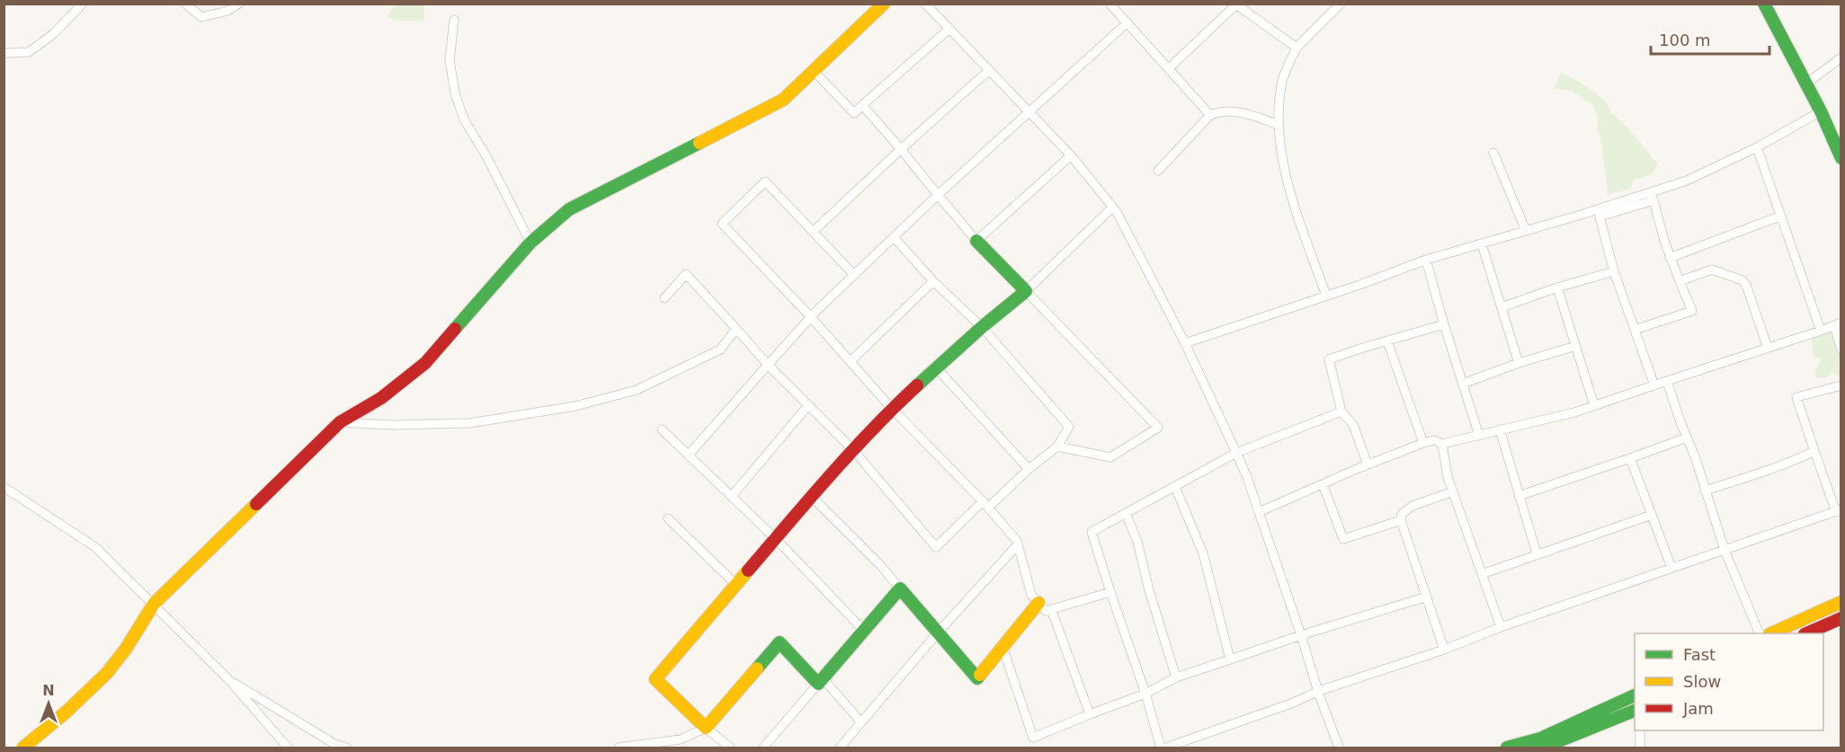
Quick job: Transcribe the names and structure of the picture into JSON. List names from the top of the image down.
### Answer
{
  "legend": ["Fast", "Slow", "Jam"],
  "scale_bar": "100 m",
  "north": "top"
}
